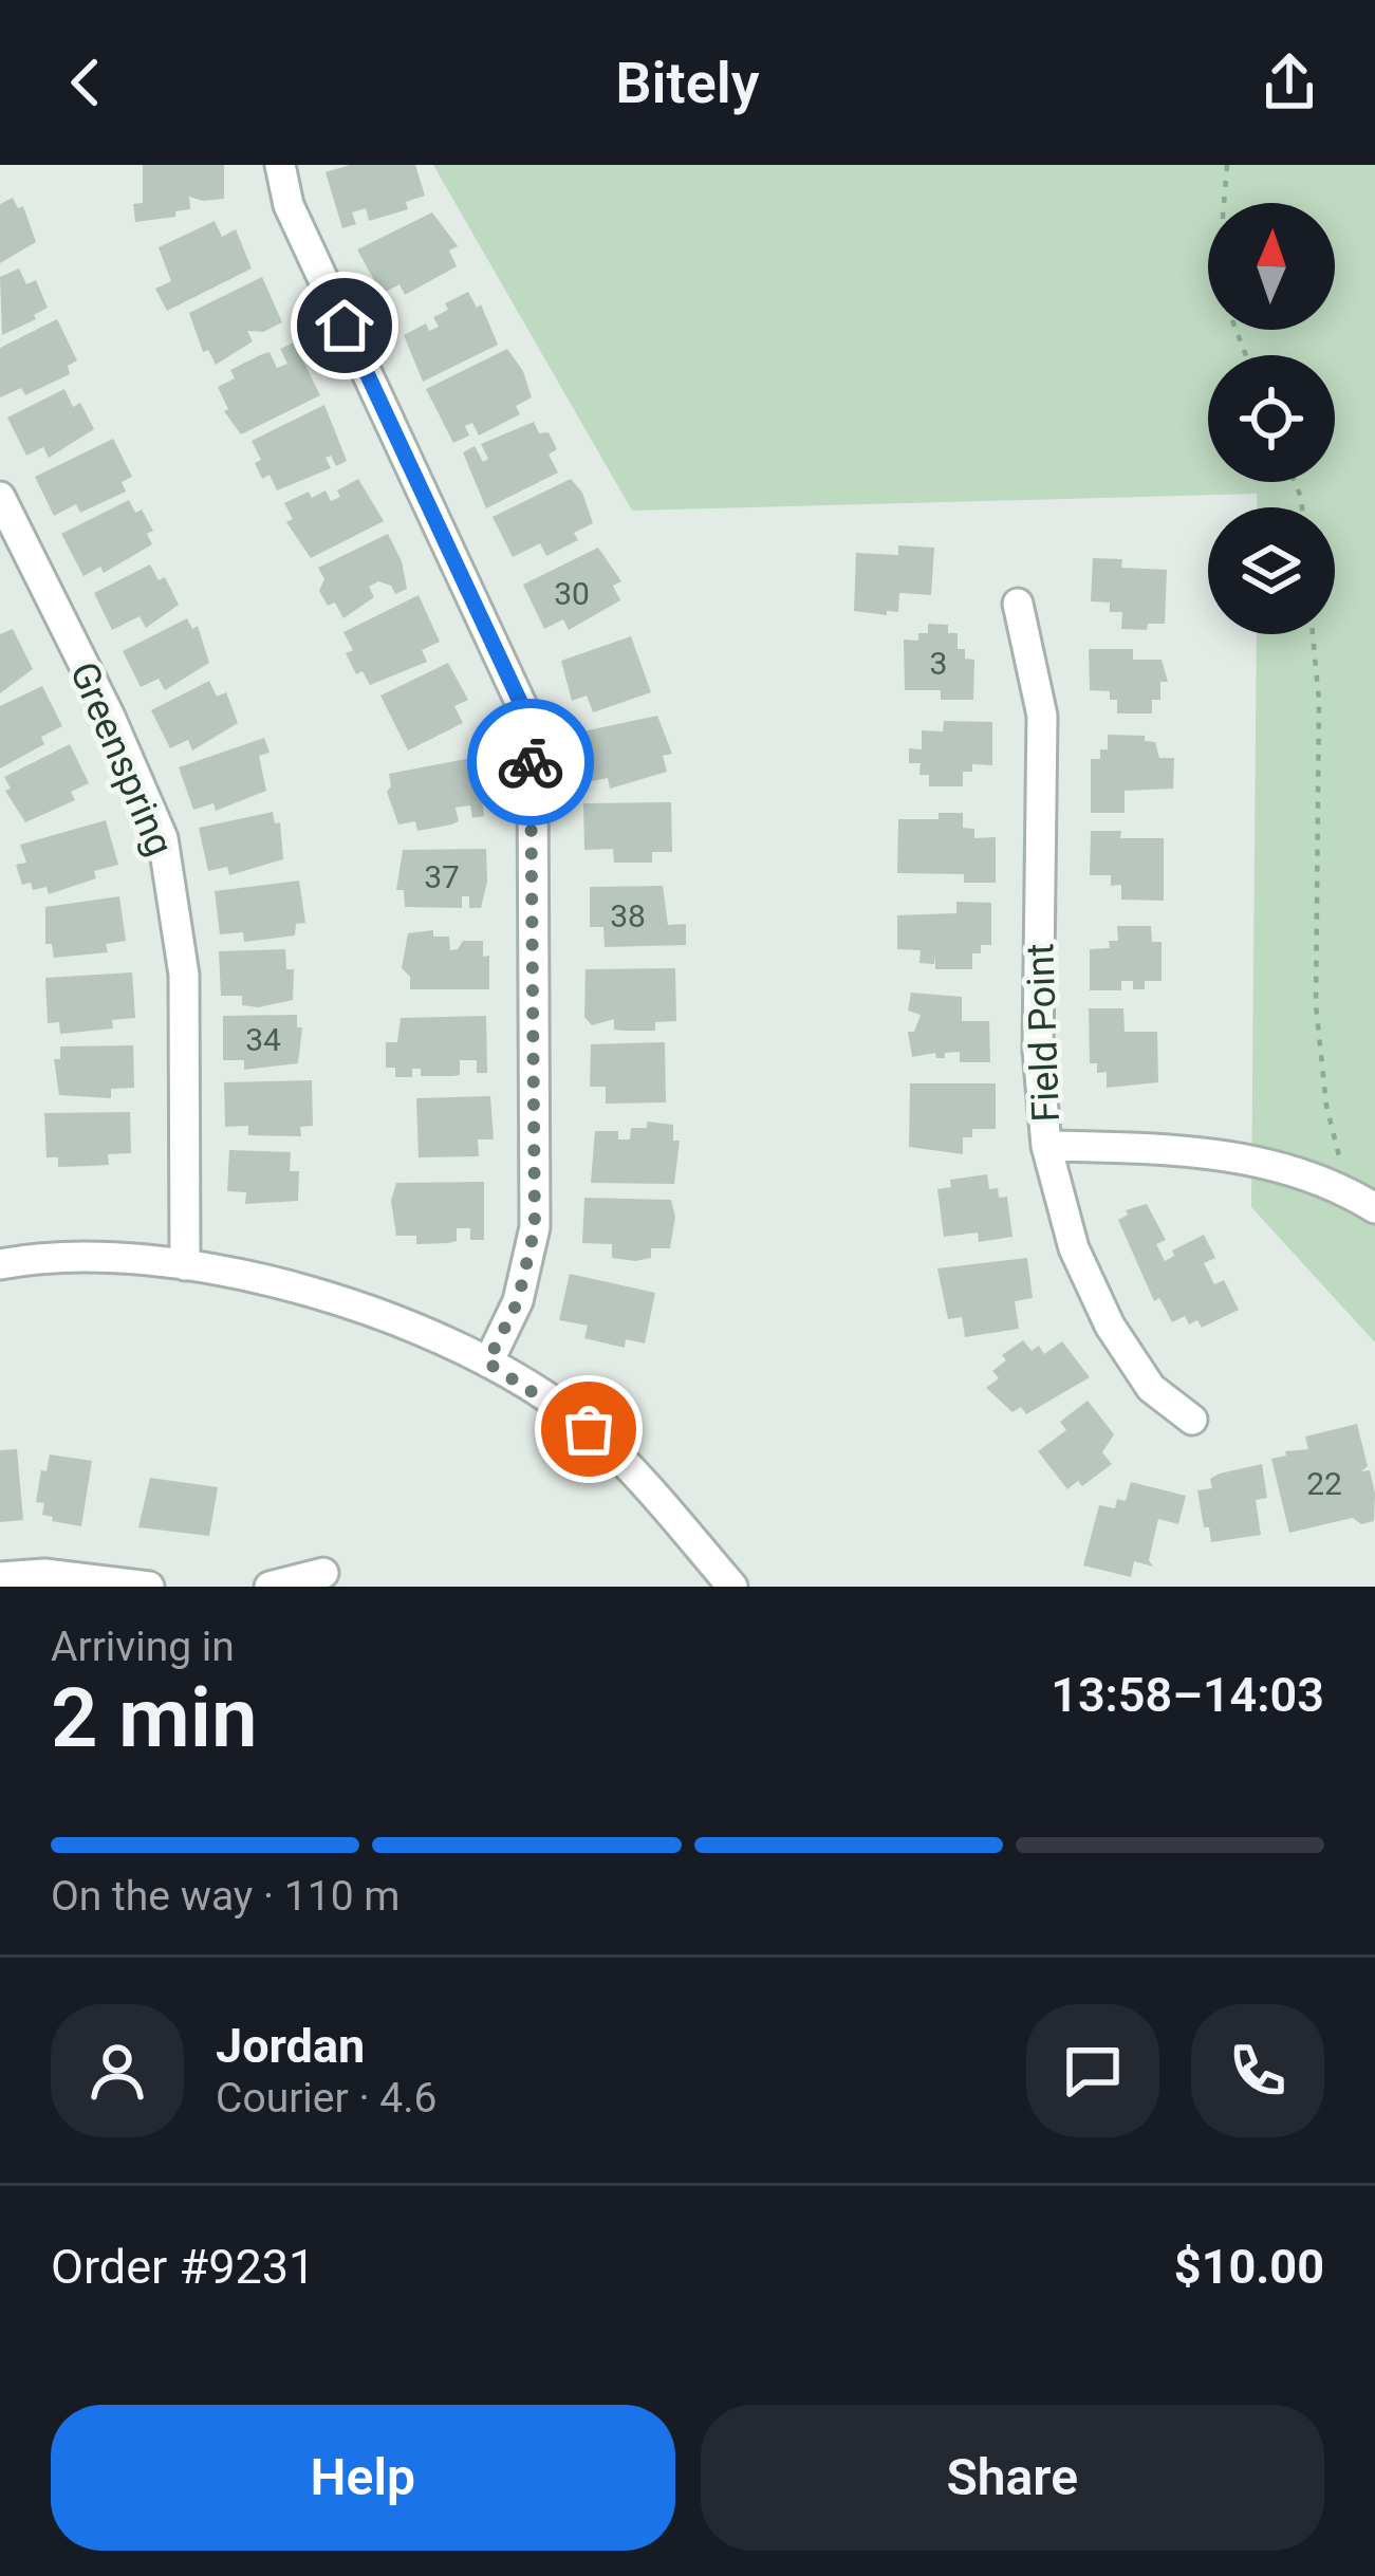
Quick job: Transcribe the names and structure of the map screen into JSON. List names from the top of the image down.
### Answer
{
  "streets": {
    "street": ["Greenspring", "Field Point"]
  },
  "house_numbers": [
    "30",
    "3",
    "37",
    "38",
    "34",
    "22"
  ],
  "north": "top",
  "page": {
    "header": "Bitely",
    "heading": ["2 min", "Arriving in", "13:58–14:03"],
    "panel": [
      "Jordan",
      "Courier · 4.6",
      "Order #9231",
      "$10.00"
    ],
    "bar": "On the way · 110 m",
    "buttons": ["Help", "Share"]
  }
}
